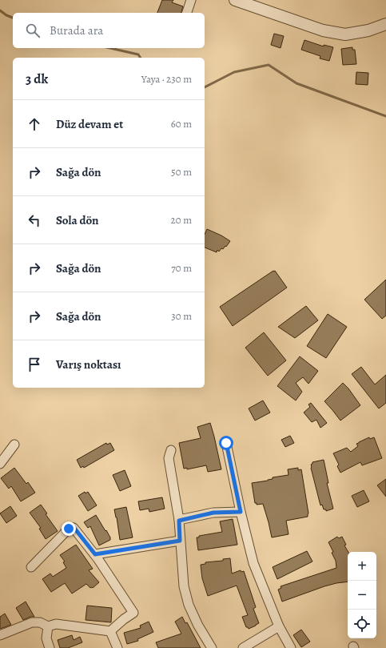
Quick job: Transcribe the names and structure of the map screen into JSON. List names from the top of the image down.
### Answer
{
  "page": {
    "search": "Burada ara",
    "heading": ["3 dk", "Yaya · 230 m"],
    "list": [
      ["Düz devam et", "60 m"],
      ["Sağa dön", "50 m"],
      ["Sola dön", "20 m"],
      ["Sağa dön", "70 m"],
      ["Sağa dön", "30 m"],
      "Varış noktası"
    ],
    "map_buttons": ["+", "−"]
  }
}
